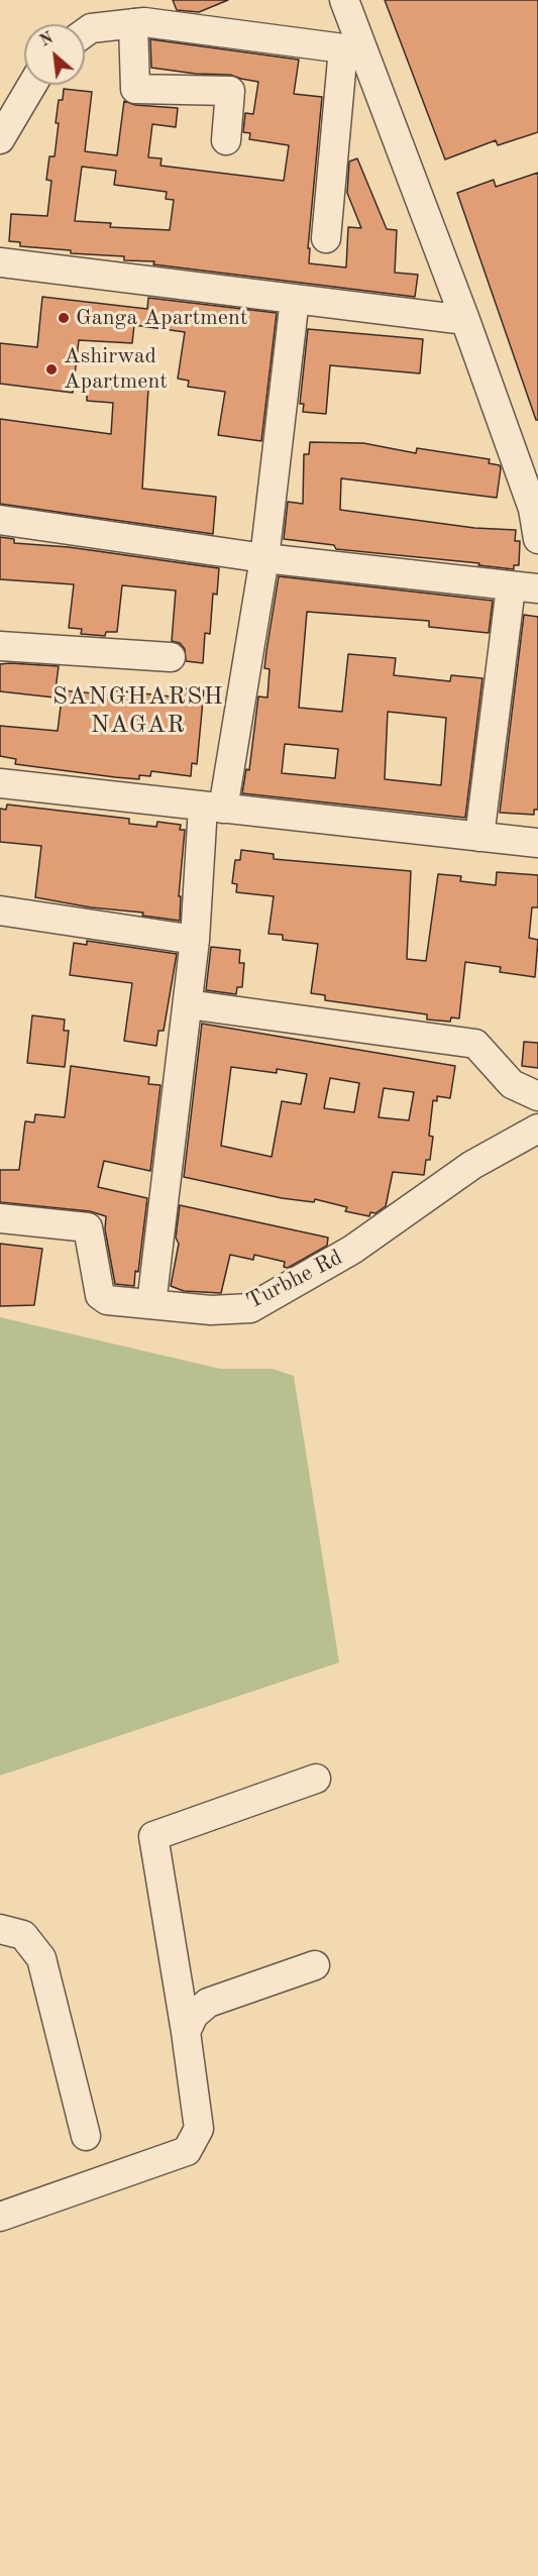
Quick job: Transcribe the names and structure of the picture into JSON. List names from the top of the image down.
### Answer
{
  "streets": {
    "street": ["Turbhe Rd"]
  },
  "districts": ["SANGHARSH NAGAR"],
  "places": ["Ganga Apartment", "Ashirwad Apartment"],
  "north": "top left"
}
